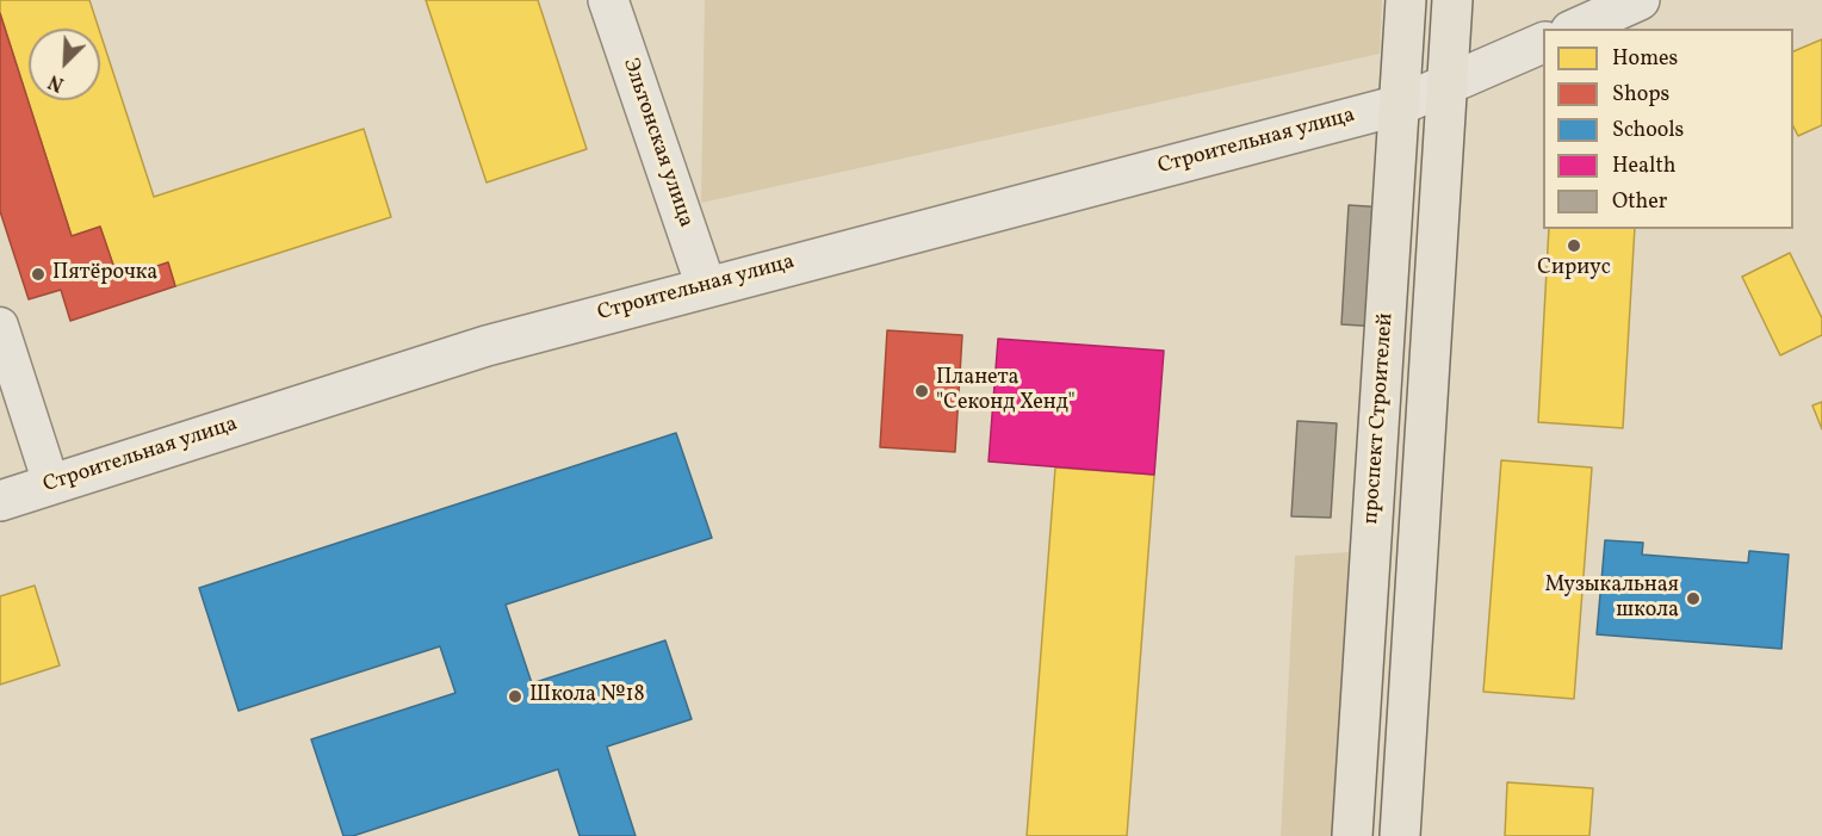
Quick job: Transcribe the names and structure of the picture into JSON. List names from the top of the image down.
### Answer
{
  "streets": {
    "main road": ["проспект Строителей"],
    "street": ["Строительная улица", "Эльтонская улица"]
  },
  "crossings": [
    ["Строительная улица", "Эльтонская улица"],
    ["Строительная улица", "проспект Строителей"]
  ],
  "places": [
    "Сириус",
    "Пятёрочка",
    "Планета \"Секонд Хенд\"",
    "Музыкальная школа",
    "Школа №18"
  ],
  "legend": [
    "Homes",
    "Shops",
    "Schools",
    "Health",
    "Other"
  ],
  "north": "bottom left"
}
